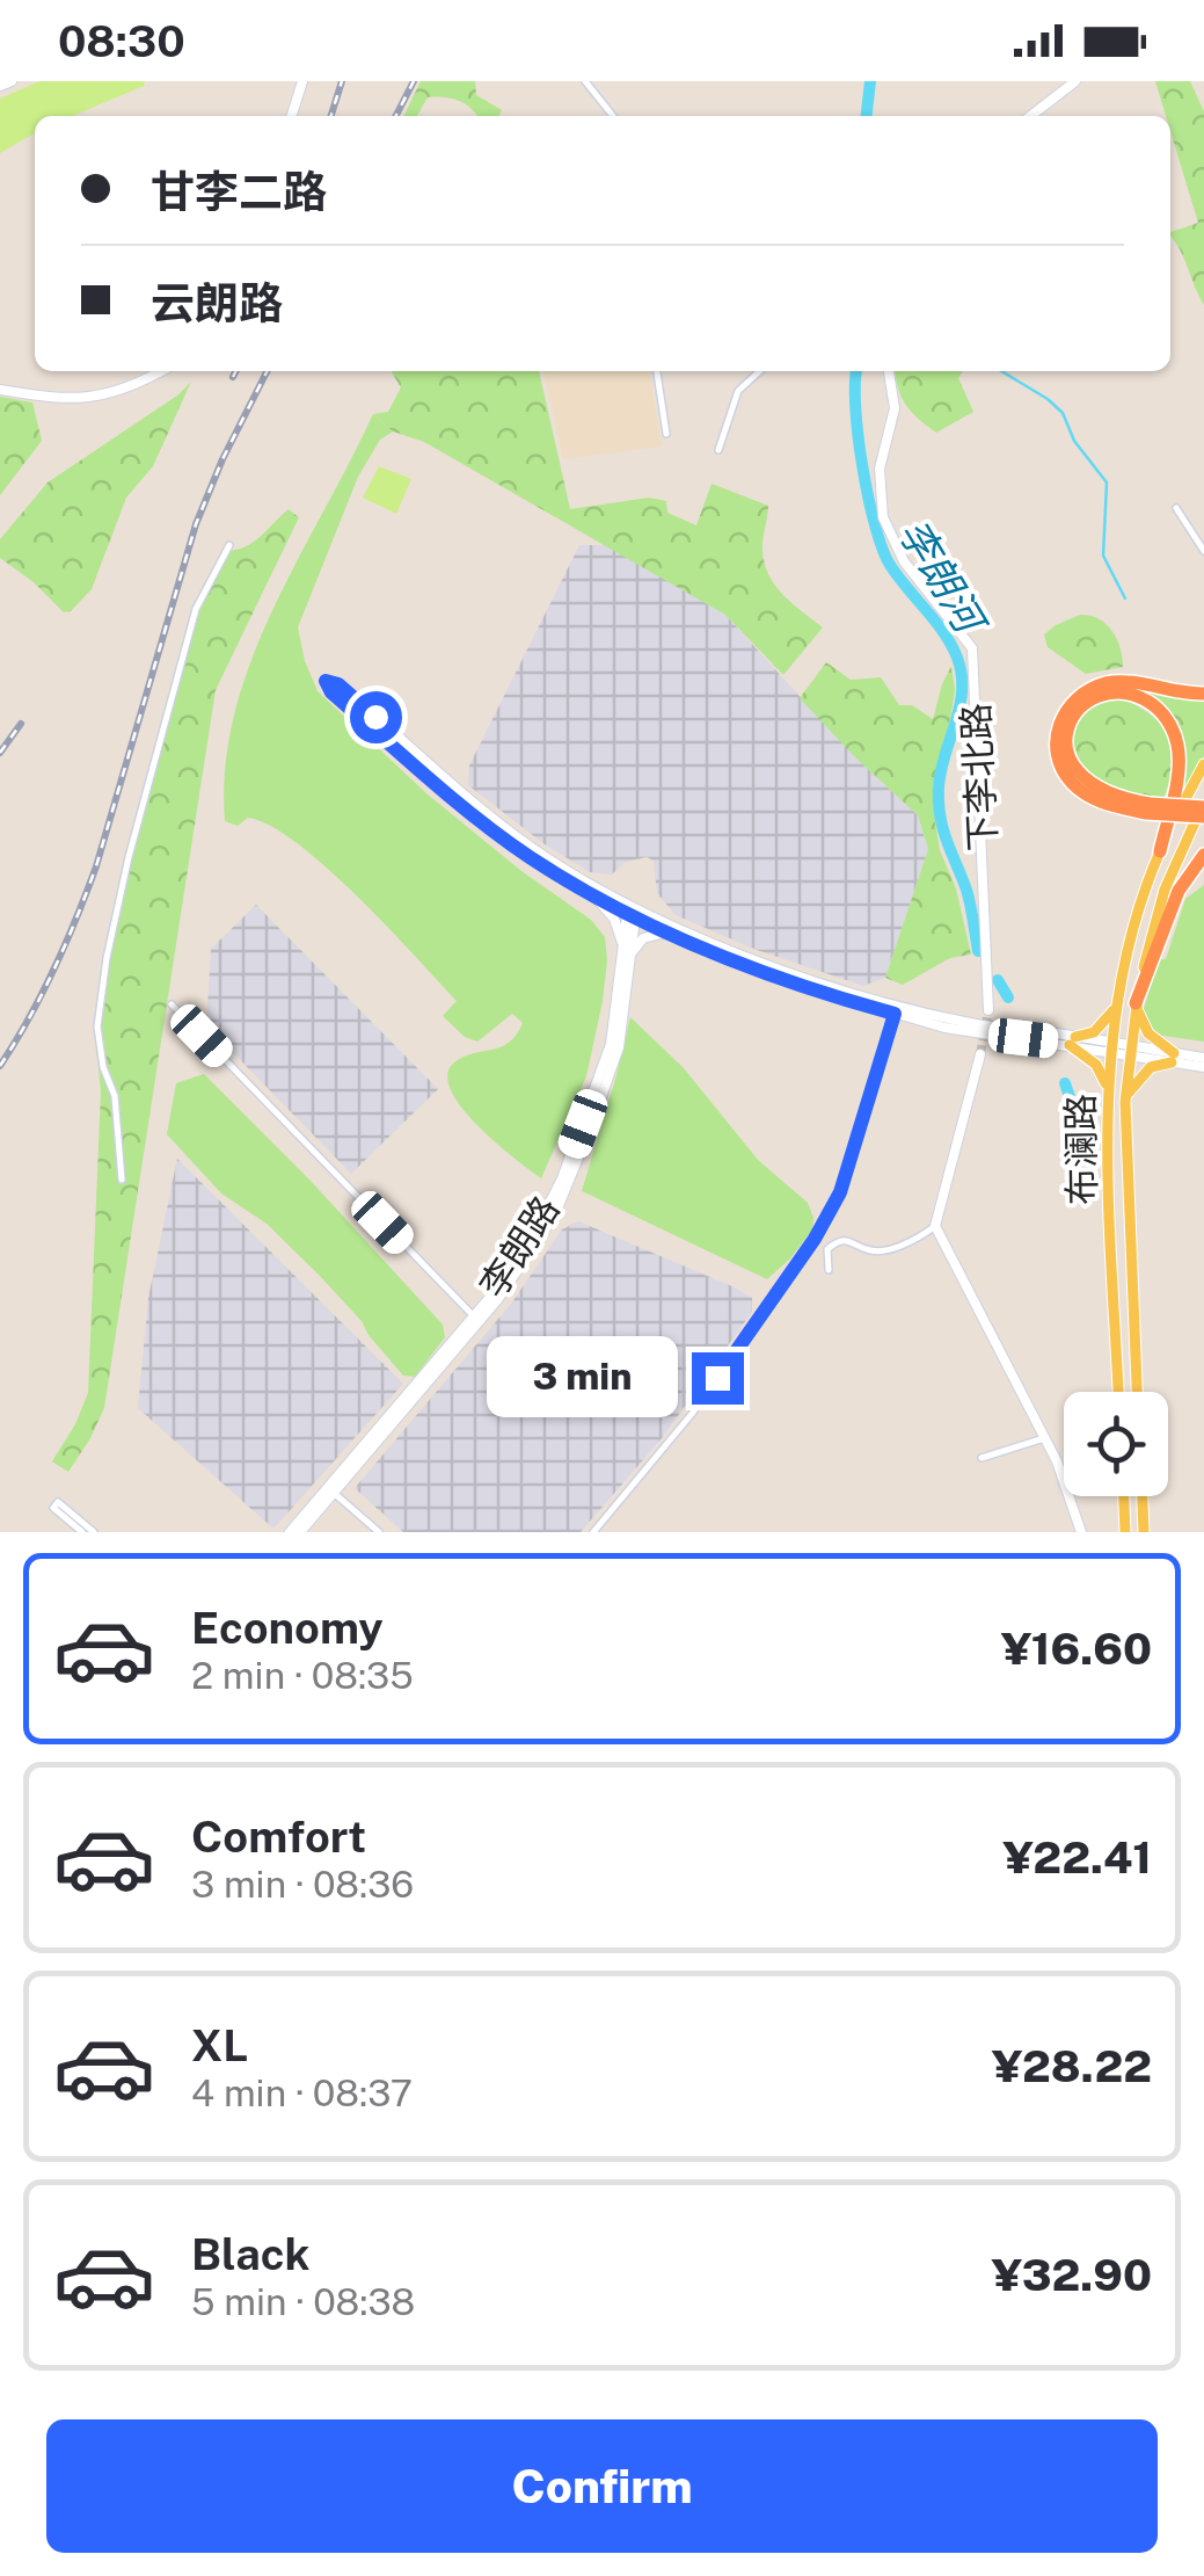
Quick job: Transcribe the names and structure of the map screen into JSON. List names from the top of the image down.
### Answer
{
  "streets": {
    "main road": ["布澜路"],
    "street": ["下李北路", "李朗路"]
  },
  "water": ["李朗河"],
  "page": {
    "status": "08:30",
    "banner": ["甘李二路", "云朗路"],
    "bubble": "3 min",
    "list": [
      {
        "name": "Economy",
        "note": "2 min · 08:35",
        "value": "¥16.60"
      },
      {
        "name": "Comfort",
        "note": "3 min · 08:36",
        "value": "¥22.41"
      },
      {
        "name": "XL",
        "note": "4 min · 08:37",
        "value": "¥28.22"
      },
      {
        "name": "Black",
        "note": "5 min · 08:38",
        "value": "¥32.90"
      }
    ],
    "buttons": "Confirm"
  }
}
